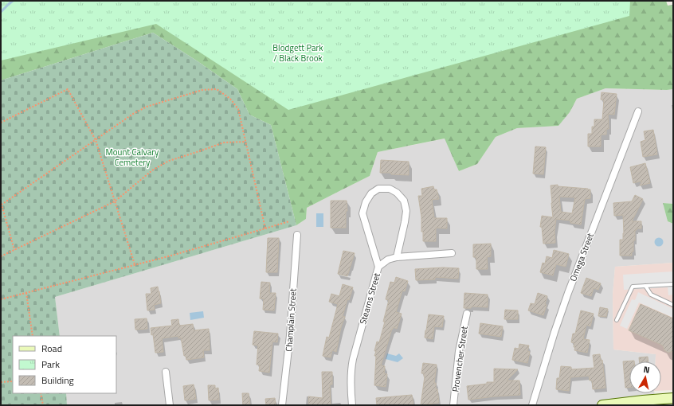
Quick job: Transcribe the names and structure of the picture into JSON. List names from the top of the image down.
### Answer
{
  "streets": {
    "street": [
      "Omega Street",
      "Stearns Street",
      "Champlain Street",
      "Provencher Street"
    ]
  },
  "parks": ["Blodgett Park / Black Brook", "Mount Calvary Cemetery"],
  "legend": ["Road", "Park", "Building"],
  "north": "top"
}
